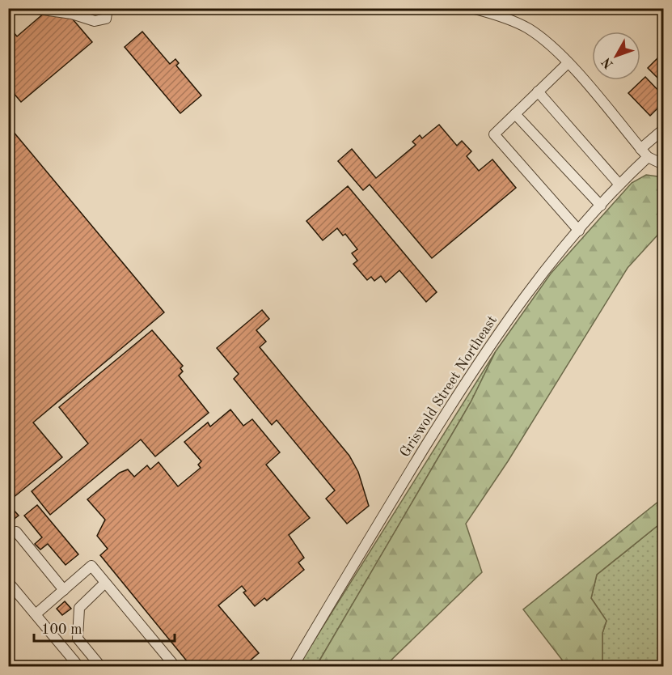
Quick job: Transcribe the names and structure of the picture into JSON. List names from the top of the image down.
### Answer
{
  "streets": {
    "street": ["Griswold Street Northeast"]
  },
  "scale_bar": "100 m",
  "north": "bottom left"
}
